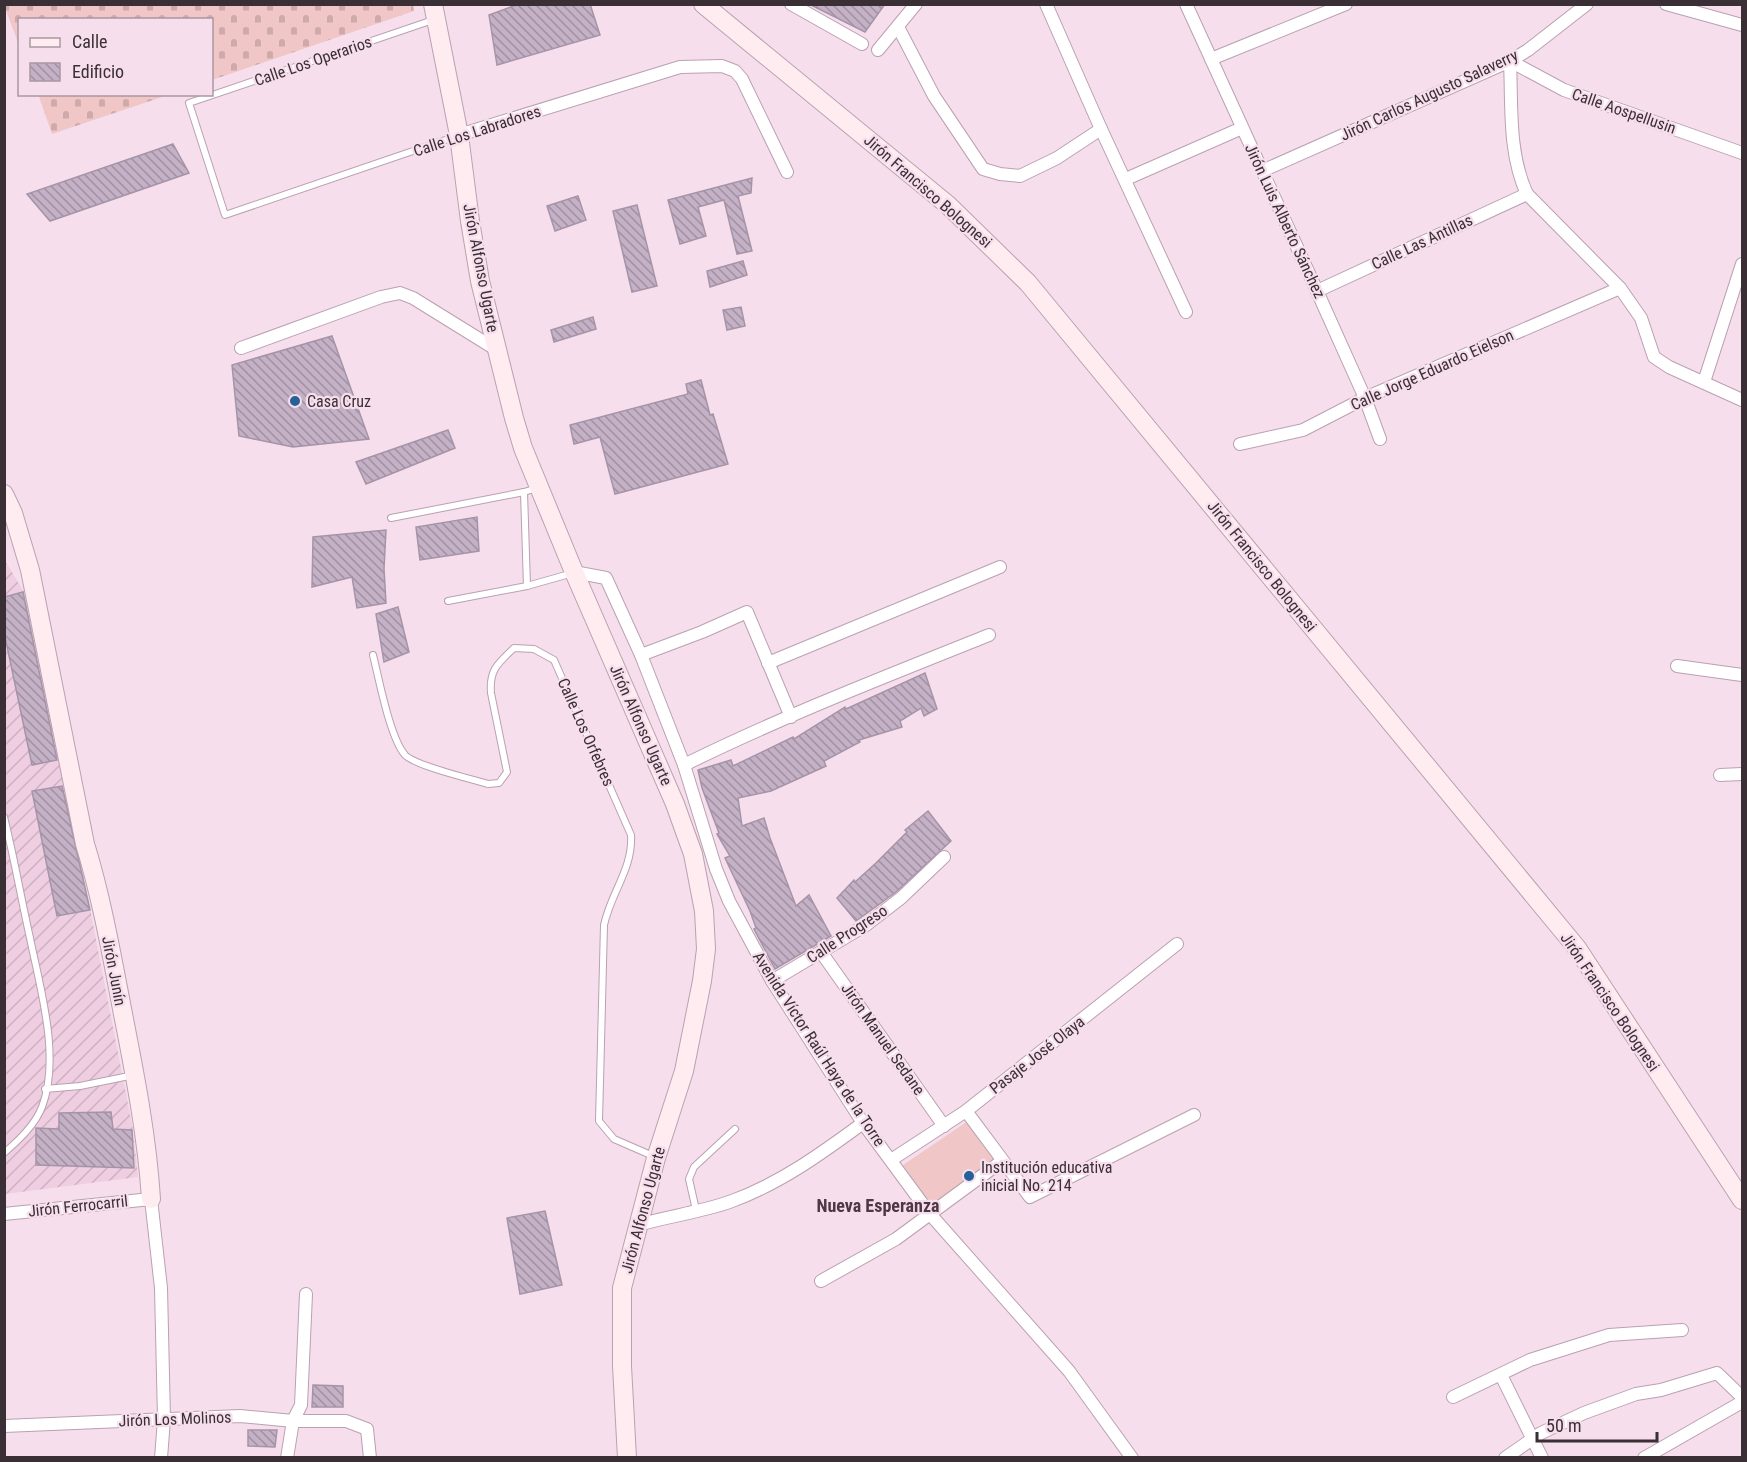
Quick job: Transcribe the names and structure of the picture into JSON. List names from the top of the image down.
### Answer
{
  "streets": {
    "main road": ["Jirón Francisco Bolognesi", "Jirón Alfonso Ugarte", "Jirón Junín"],
    "street": [
      "Jirón Carlos Augusto Salaverry",
      "Calle Aospellusin",
      "Calle Los Labradores",
      "Jirón Luis Alberto Sánchez",
      "Calle Las Antillas",
      "Calle Jorge Eduardo Eielson",
      "Calle Progreso",
      "Jirón Manuel Sedane",
      "Avenida Víctor Raúl Haya de la Torre",
      "Pasaje José Olaya",
      "Jirón Ferrocarril",
      "Jirón Los Molinos"
    ],
    "lane": ["Calle Los Operarios", "Calle Los Orfebres"]
  },
  "crossings": [
    ["Calle Los Operarios", "Calle Los Labradores"],
    ["Calle Los Operarios", "Jirón Alfonso Ugarte"],
    ["Jirón Carlos Augusto Salaverry", "Calle Aospellusin"],
    ["Jirón Carlos Augusto Salaverry", "Jirón Luis Alberto Sánchez"],
    ["Calle Los Labradores", "Jirón Alfonso Ugarte"],
    ["Jirón Luis Alberto Sánchez", "Calle Las Antillas"],
    ["Jirón Luis Alberto Sánchez", "Calle Jorge Eduardo Eielson"],
    ["Jirón Alfonso Ugarte", "Calle Los Orfebres"],
    ["Jirón Alfonso Ugarte", "Avenida Víctor Raúl Haya de la Torre"],
    ["Calle Progreso", "Jirón Manuel Sedane"],
    ["Calle Progreso", "Avenida Víctor Raúl Haya de la Torre"],
    ["Jirón Junín", "Jirón Ferrocarril"],
    ["Jirón Junín", "Jirón Los Molinos"],
    ["Jirón Manuel Sedane", "Pasaje José Olaya"],
    ["Avenida Víctor Raúl Haya de la Torre", "Pasaje José Olaya"]
  ],
  "districts": ["Nueva Esperanza"],
  "places": ["Casa Cruz", "Institución educativa inicial No. 214"],
  "legend": ["Calle", "Edificio"],
  "scale_bar": "50 m"
}
